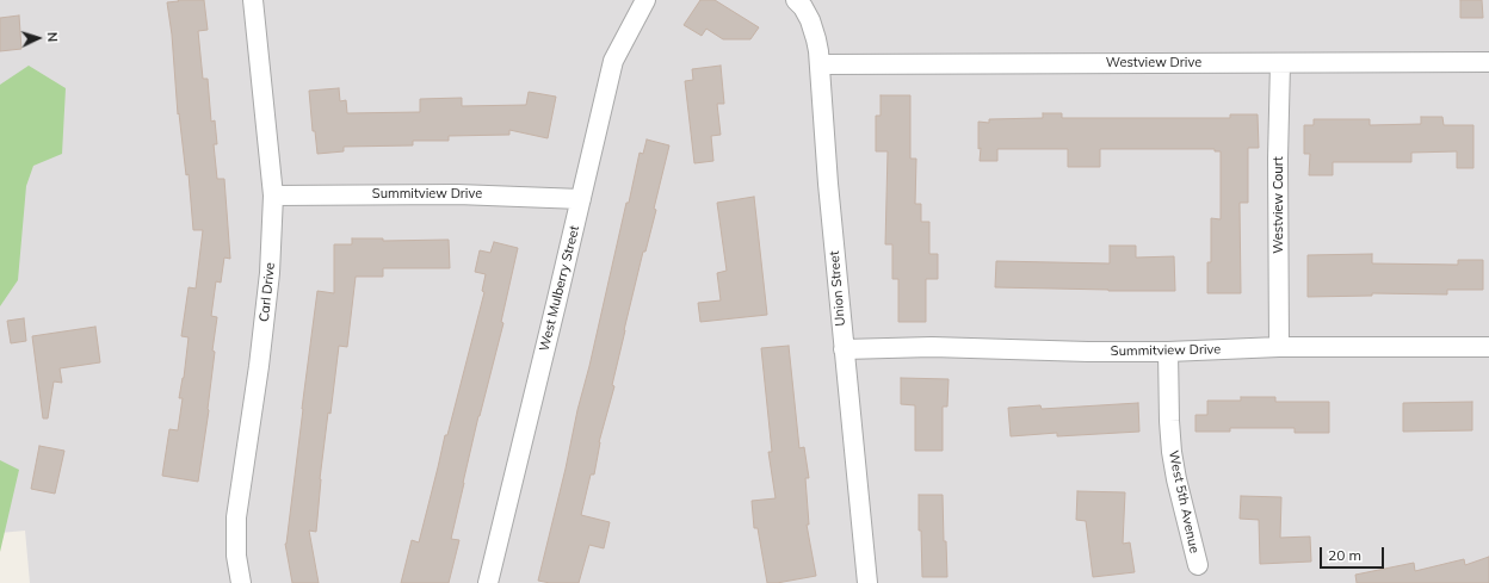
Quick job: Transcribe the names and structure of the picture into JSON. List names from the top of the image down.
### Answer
{
  "streets": {
    "street": [
      "Westview Drive",
      "Summitview Drive",
      "Westview Court",
      "West Mulberry Street",
      "Union Street",
      "Carl Drive",
      "West 5th Avenue"
    ]
  },
  "crossings": [
    ["Westview Drive", "Westview Court"],
    ["Westview Drive", "Union Street"],
    ["Summitview Drive", "Westview Court"],
    ["Summitview Drive", "West Mulberry Street"],
    ["Summitview Drive", "Union Street"],
    ["Summitview Drive", "Carl Drive"],
    ["Summitview Drive", "West 5th Avenue"]
  ],
  "scale_bar": "20 m",
  "north": "right"
}
